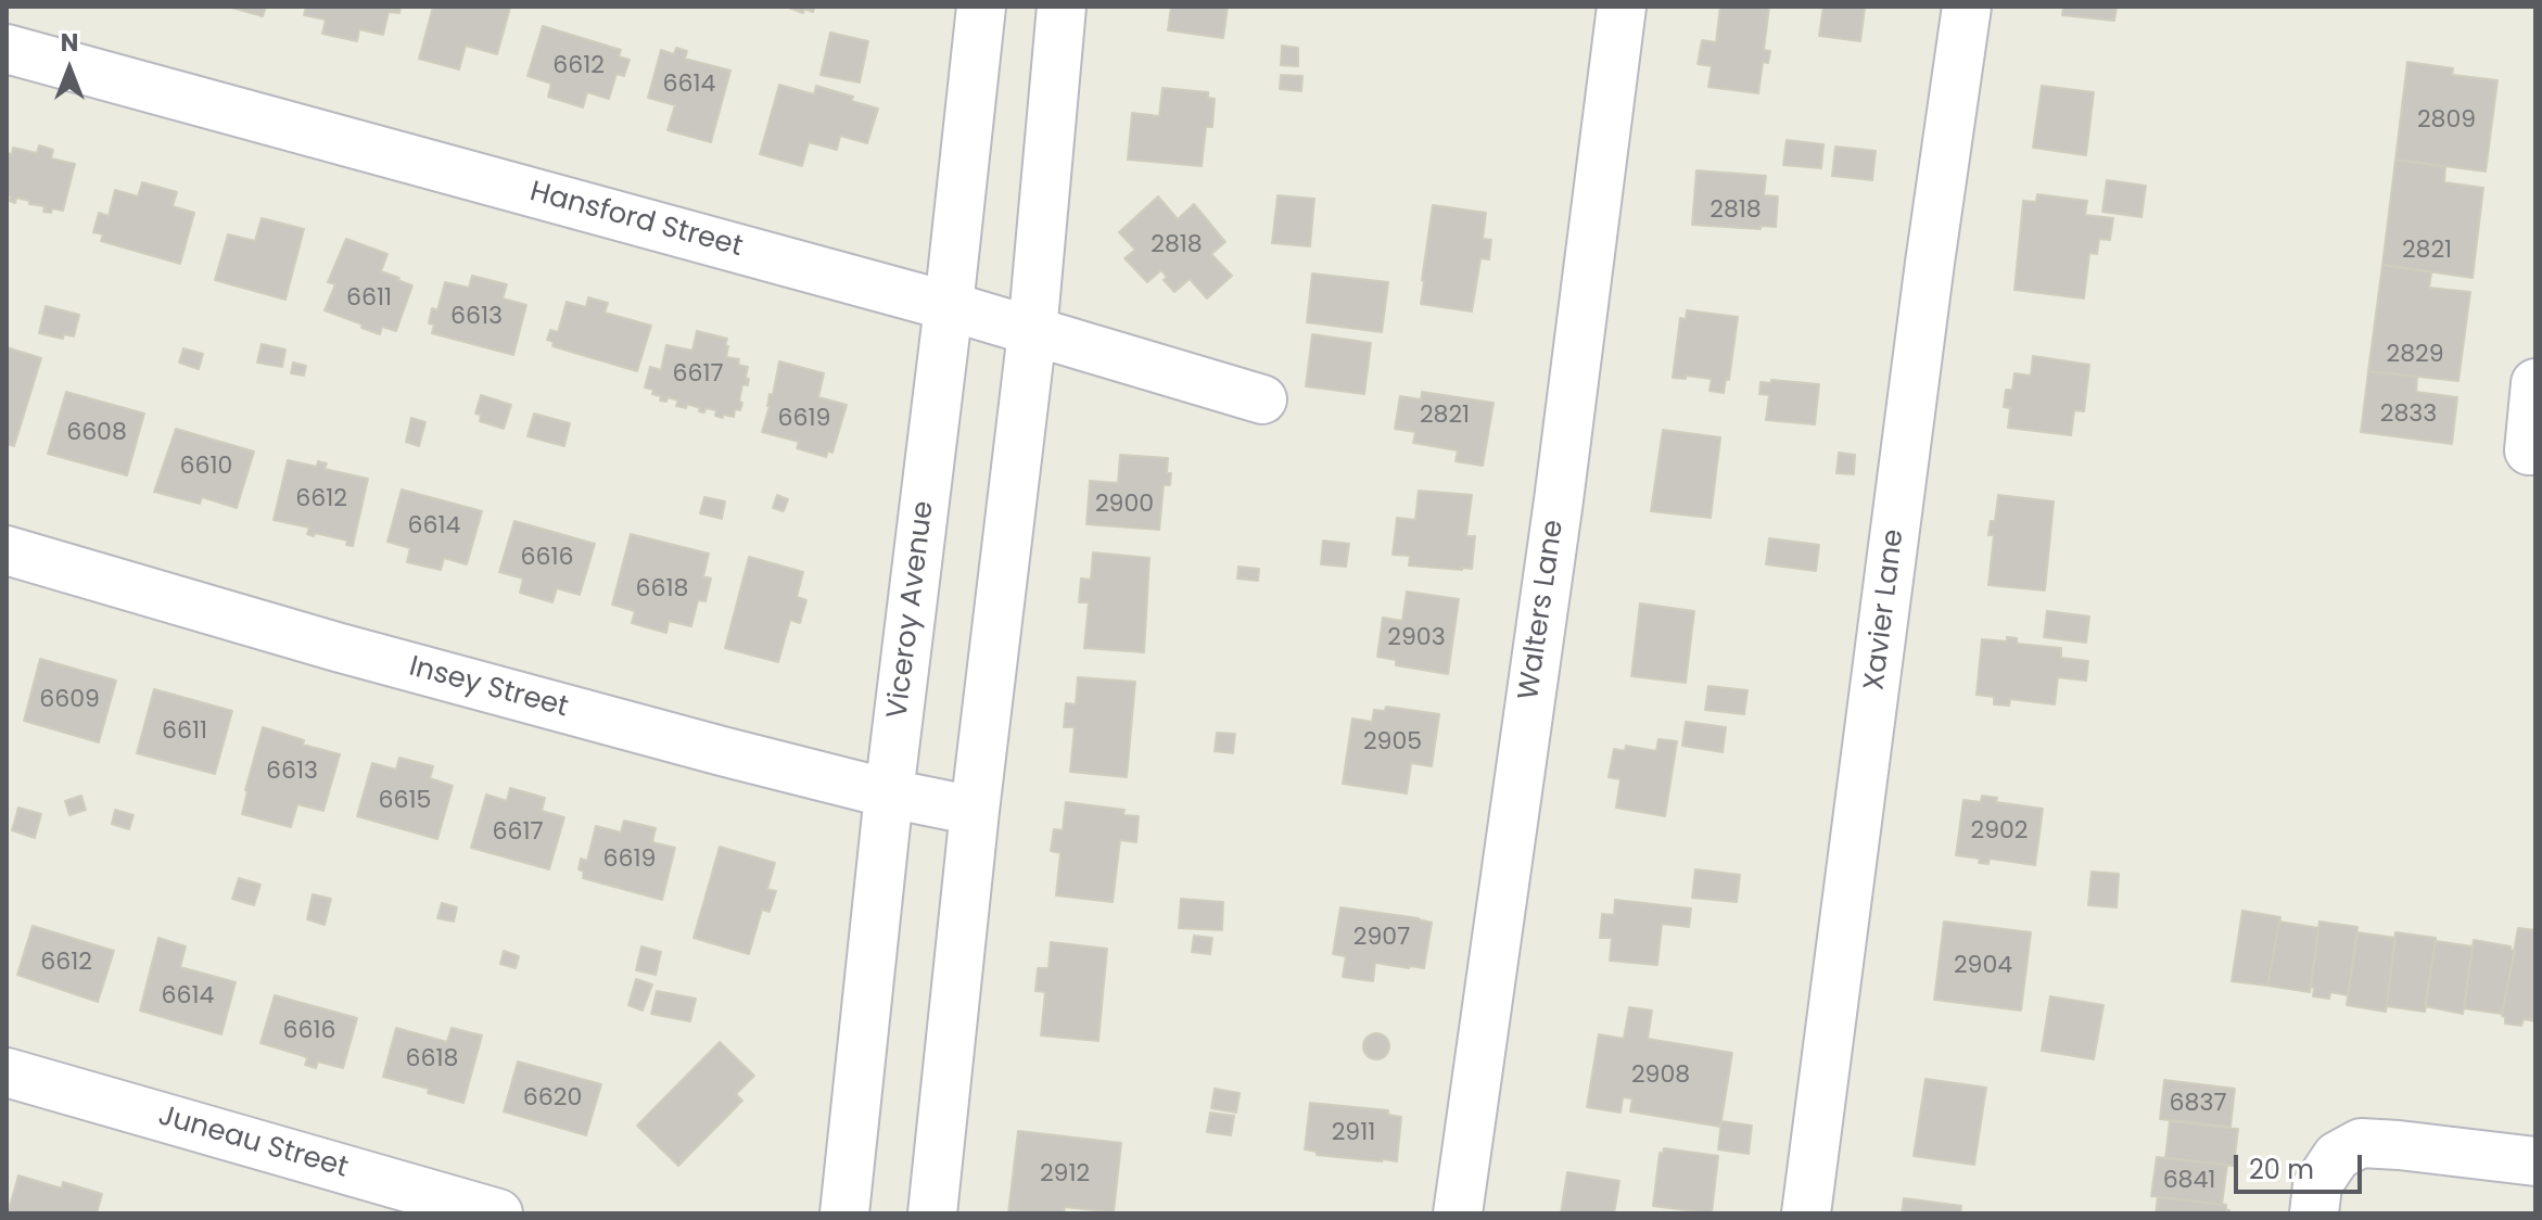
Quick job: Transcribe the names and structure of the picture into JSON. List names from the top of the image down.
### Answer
{
  "streets": {
    "street": [
      "Hansford Street",
      "Viceroy Avenue",
      "Walters Lane",
      "Xavier Lane",
      "Insey Street",
      "Juneau Street"
    ]
  },
  "crossings": [
    ["Hansford Street", "Viceroy Avenue"],
    ["Viceroy Avenue", "Insey Street"]
  ],
  "house_numbers": [
    "6612",
    "6614",
    "2809",
    "2818",
    "2818",
    "2821",
    "6611",
    "6613",
    "2829",
    "6617",
    "2833",
    "2821",
    "6619",
    "6608",
    "6610",
    "6612",
    "2900",
    "6614",
    "6616",
    "6618",
    "2903",
    "6609",
    "6611",
    "2905",
    "6613",
    "6615",
    "2902",
    "6617",
    "6619",
    "2907",
    "6612",
    "2904",
    "6614",
    "6616",
    "6618",
    "2908",
    "6620",
    "6837",
    "2911",
    "2912",
    "6841"
  ],
  "scale_bar": "20 m",
  "north": "top"
}
